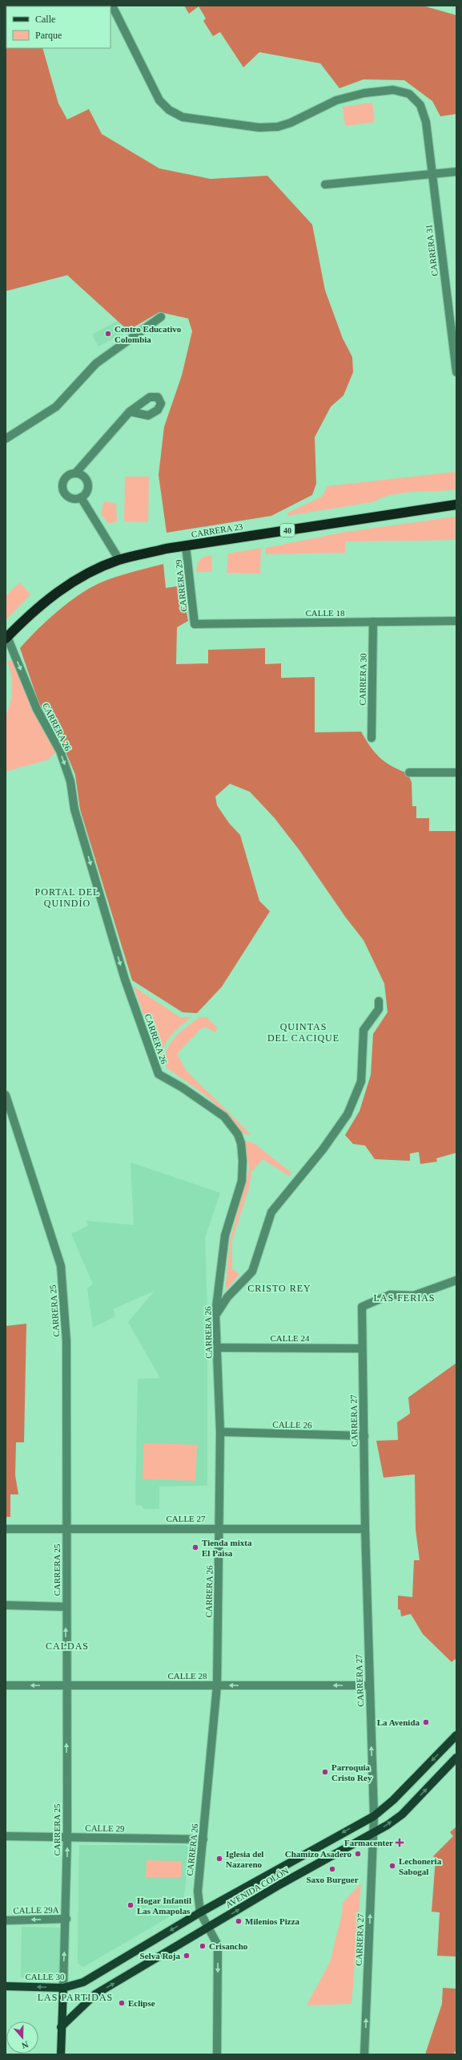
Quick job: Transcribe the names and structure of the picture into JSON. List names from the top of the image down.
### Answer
{
  "streets": {
    "highway": ["CARRERA 23", "40"],
    "main road": ["CARRERA 25", "AVENIDA COLÓN", "CALLE 30"],
    "street": [
      "CARRERA 31",
      "CARRERA 29",
      "CALLE 18",
      "CARRERA 30",
      "CARRERA 26",
      "CALLE 24",
      "CARRERA 27",
      "CALLE 26",
      "CALLE 27",
      "CALLE 28",
      "CALLE 29",
      "CALLE 29A"
    ]
  },
  "crossings": [
    ["CARRERA 23", "CARRERA 29"],
    ["CARRERA 23", "CARRERA 26"],
    ["CARRERA 29", "CALLE 18"],
    ["CALLE 18", "CARRERA 30"],
    ["CARRERA 26", "CALLE 24"],
    ["CARRERA 26", "CALLE 26"],
    ["CARRERA 26", "CALLE 27"],
    ["CARRERA 26", "CALLE 28"],
    ["CARRERA 26", "CALLE 29"],
    ["CARRERA 26", "AVENIDA COLÓN"],
    ["CARRERA 25", "CALLE 27"],
    ["CARRERA 25", "CALLE 28"],
    ["CARRERA 25", "CALLE 29"],
    ["CARRERA 25", "AVENIDA COLÓN"],
    ["CARRERA 25", "CALLE 29A"],
    ["CARRERA 25", "CALLE 30"],
    ["CALLE 24", "CARRERA 27"],
    ["CARRERA 27", "CALLE 26"],
    ["CARRERA 27", "CALLE 27"],
    ["CARRERA 27", "CALLE 28"],
    ["CARRERA 27", "AVENIDA COLÓN"],
    ["AVENIDA COLÓN", "CALLE 30"]
  ],
  "one_way": [
    "CARRERA 26",
    "CARRERA 25",
    "CARRERA 27",
    "CALLE 28",
    "CALLE 29A",
    "CALLE 30"
  ],
  "districts": [
    "PORTAL DEL QUINDÍO",
    "QUINTAS DEL CACIQUE",
    "CRISTO REY",
    "LAS FERIAS",
    "CALDAS",
    "LAS PARTIDAS"
  ],
  "places": {
    "other": [
      "Centro Educativo Colombia",
      "Tienda mixta El Paisa",
      "La Avenida",
      "Parroquia Cristo Rey",
      "Chamizo Asadero",
      "Iglesia del Nazareno",
      "Lechoneria Sabogal",
      "Saxo Burguer",
      "Hogar Infantil Las Amapolas",
      "Milenios Pizza",
      "Crisancho",
      "Selva Roja",
      "Eclipse"
    ],
    "health": ["Farmacenter"]
  },
  "legend": ["Calle", "Parque"],
  "north": "bottom"
}
